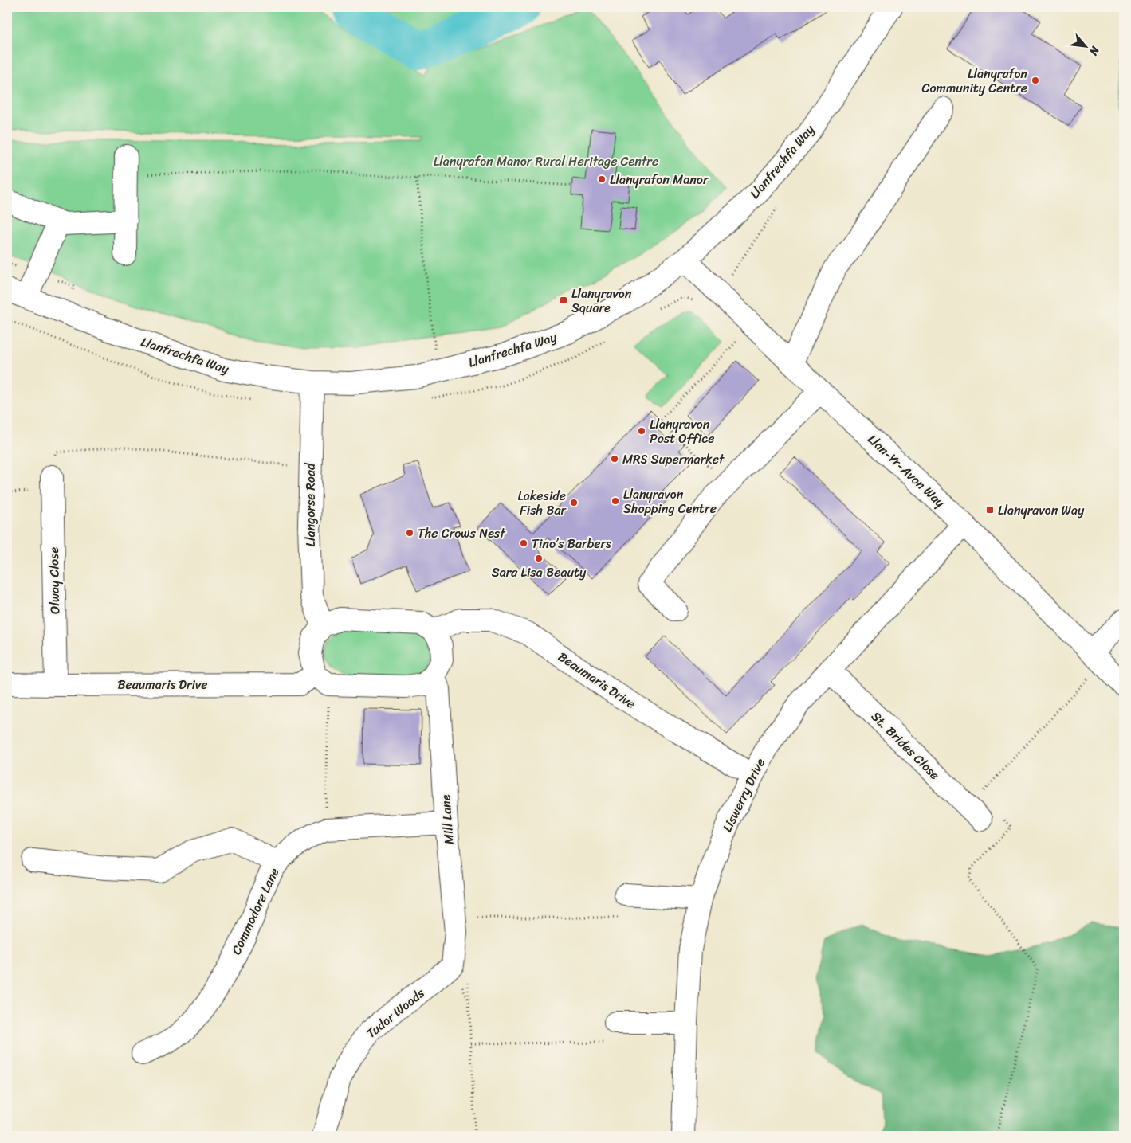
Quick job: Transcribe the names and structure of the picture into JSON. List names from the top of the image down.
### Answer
{
  "streets": {
    "street": [
      "Llanfrechfa Way",
      "Llan-Yr-Avon Way",
      "Llangorse Road",
      "Olway Close",
      "Beaumaris Drive",
      "St. Brides Close",
      "Liswerry Drive",
      "Mill Lane",
      "Commodore Lane",
      "Tudor Woods"
    ]
  },
  "crossings": [
    ["Llanfrechfa Way", "Llan-Yr-Avon Way"],
    ["Llanfrechfa Way", "Llangorse Road"],
    ["Llan-Yr-Avon Way", "Liswerry Drive"],
    ["Olway Close", "Beaumaris Drive"],
    ["Beaumaris Drive", "Liswerry Drive"],
    ["St. Brides Close", "Liswerry Drive"],
    ["Mill Lane", "Commodore Lane"],
    ["Mill Lane", "Tudor Woods"]
  ],
  "parks": ["Llanyrafon Manor Rural Heritage Centre"],
  "places": {
    "other": [
      "Llanyrafon Community Centre",
      "Llanyrafon Manor",
      "Llanyravon Post Office",
      "MRS Supermarket",
      "Llanyravon Shopping Centre",
      "Lakeside Fish Bar",
      "The Crows Nest",
      "Tino’s Barbers",
      "Sara Lisa Beauty"
    ],
    "transit": ["Llanyravon Square", "Llanyravon Way"]
  },
  "north": "bottom right"
}
